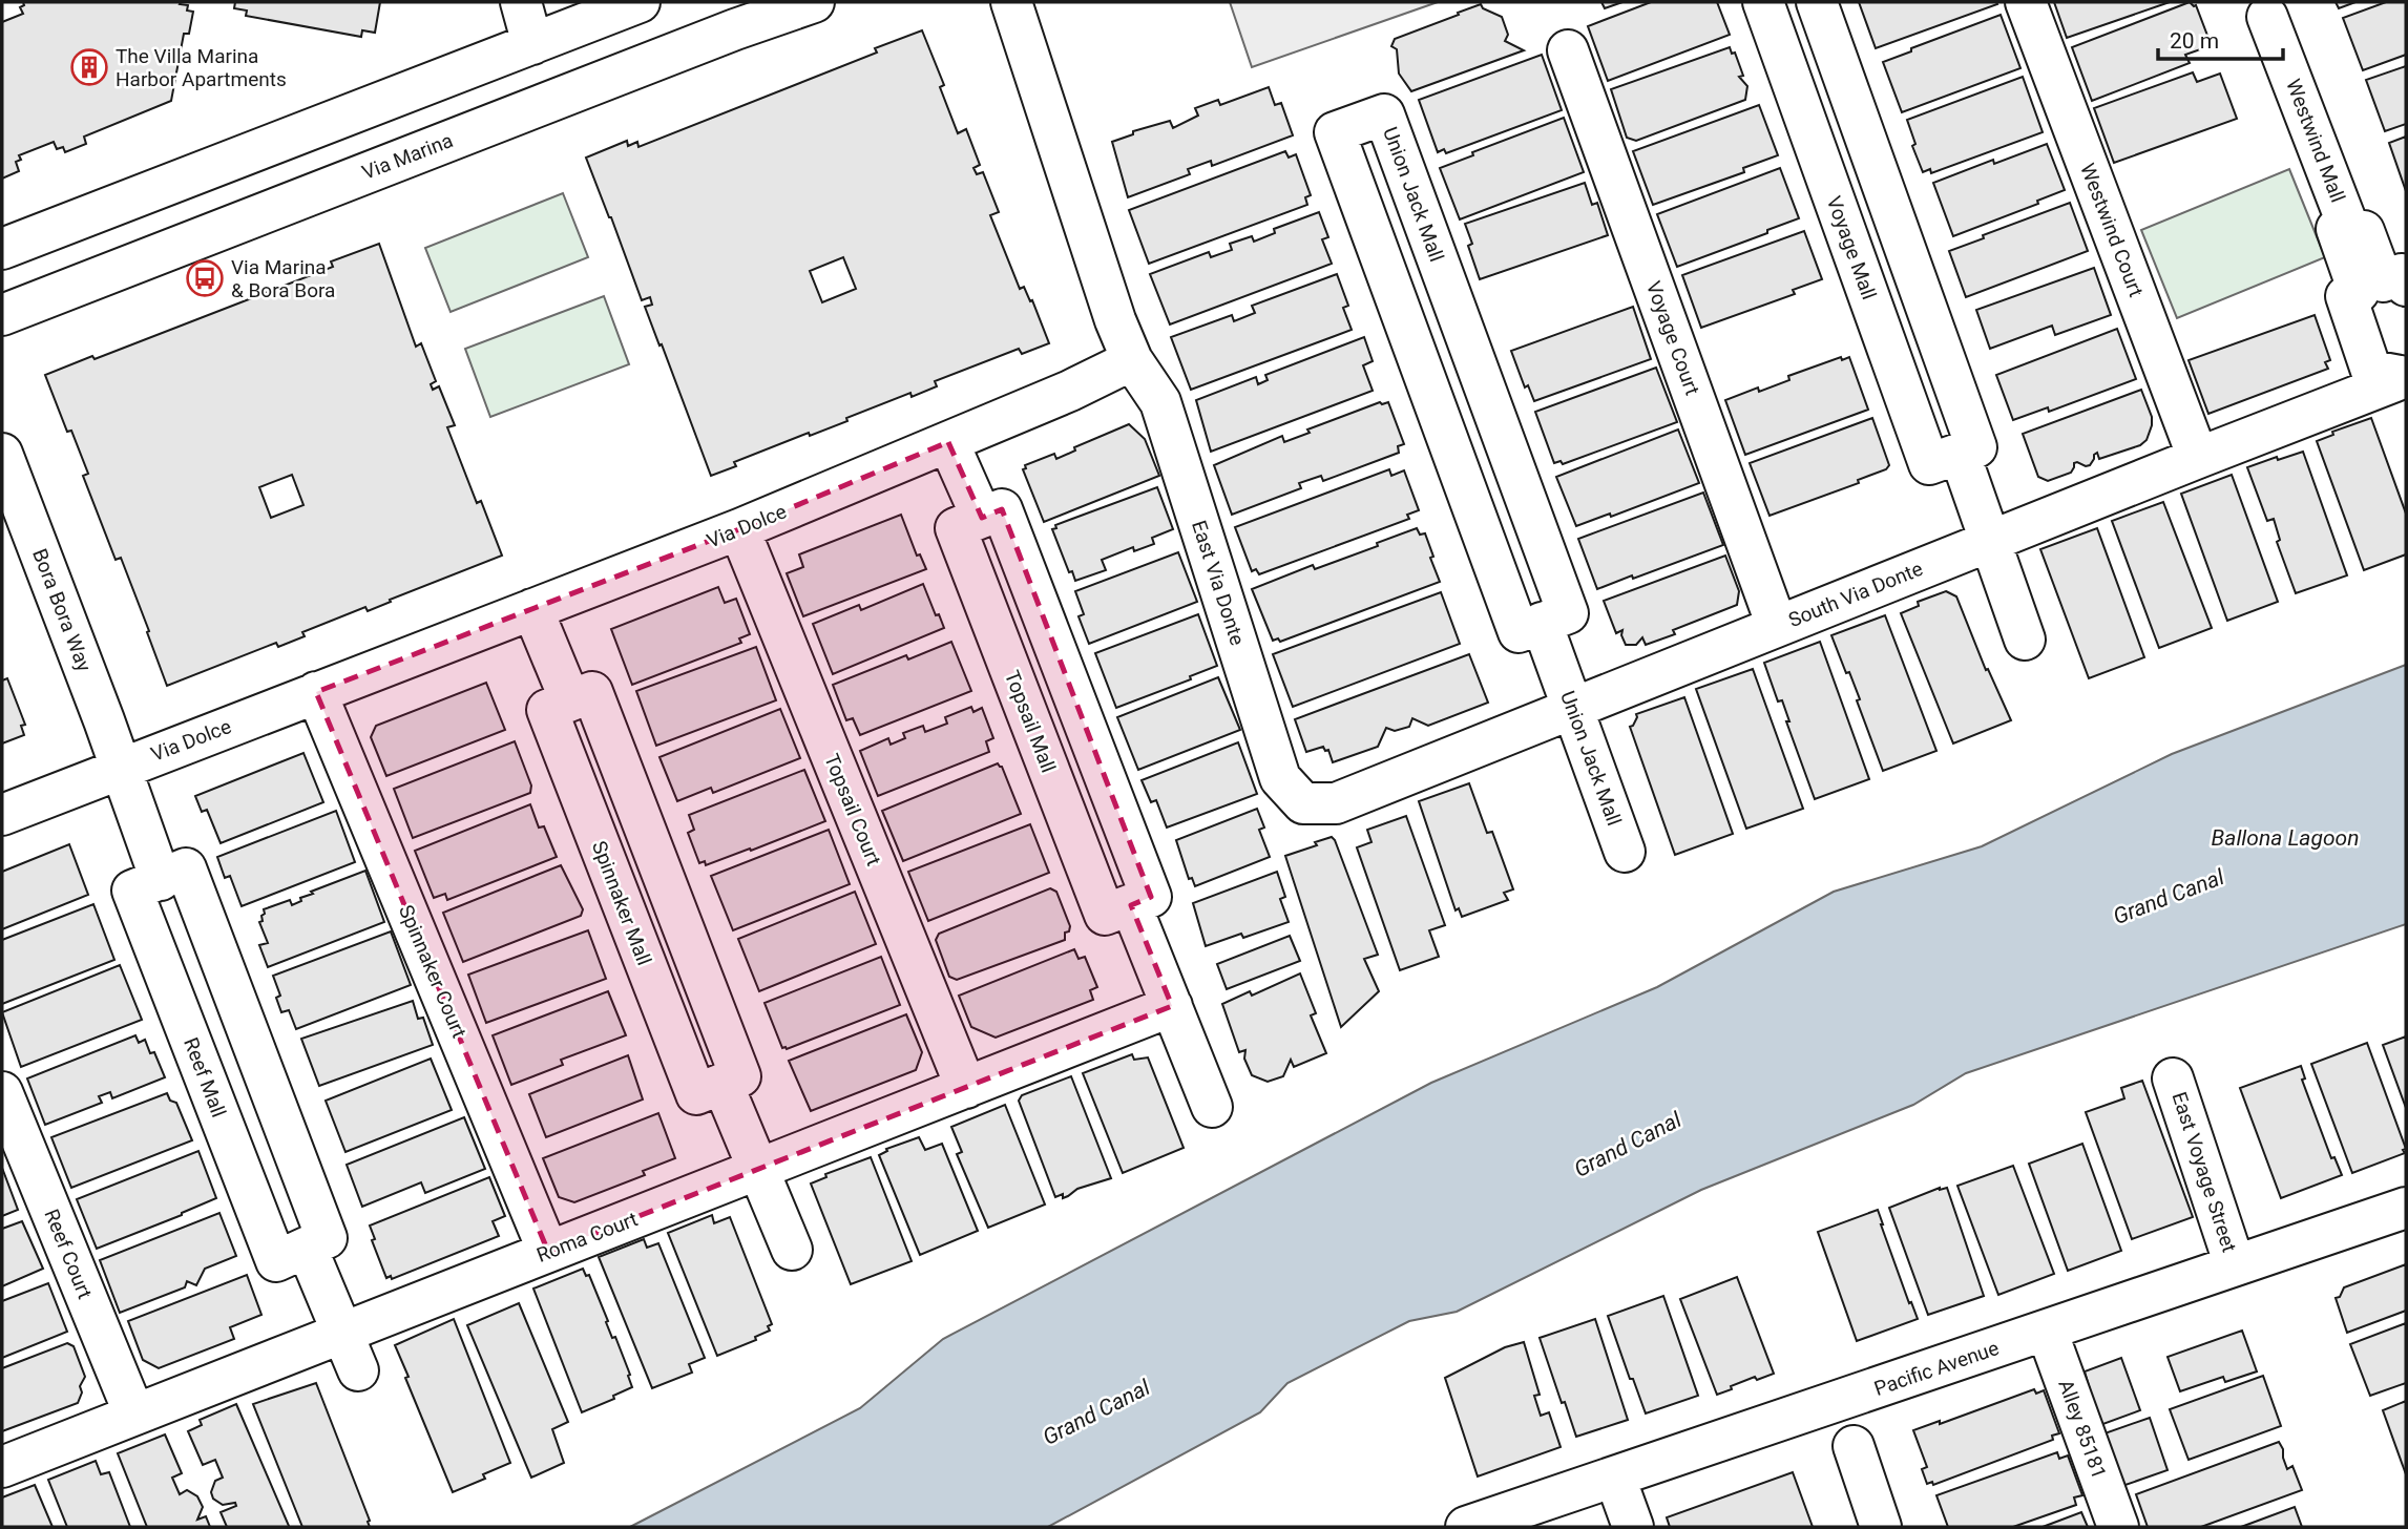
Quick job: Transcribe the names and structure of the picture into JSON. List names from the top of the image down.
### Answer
{
  "streets": {
    "street": [
      "Westwind Mall",
      "Via Marina",
      "Union Jack Mall",
      "Westwind Court",
      "Voyage Mall",
      "Voyage Court",
      "Via Dolce",
      "East Via Donte",
      "South Via Donte",
      "Bora Bora Way",
      "Topsail Court",
      "Spinnaker Mall",
      "Spinnaker Court",
      "Reef Mall",
      "East Voyage Street",
      "Roma Court",
      "Reef Court",
      "Pacific Avenue",
      "Alley 85181"
    ]
  },
  "crossings": [
    ["Westwind Mall", "South Via Donte"],
    ["Union Jack Mall", "South Via Donte"],
    ["Westwind Court", "South Via Donte"],
    ["Voyage Court", "South Via Donte"],
    ["Via Dolce", "East Via Donte"],
    ["Via Dolce", "Bora Bora Way"],
    ["Via Dolce", "Topsail Court"],
    ["Via Dolce", "Spinnaker Mall"],
    ["Via Dolce", "Spinnaker Court"],
    ["East Via Donte", "South Via Donte"],
    ["Topsail Court", "Roma Court"],
    ["Spinnaker Mall", "Roma Court"],
    ["Spinnaker Court", "Roma Court"],
    ["East Voyage Street", "Pacific Avenue"],
    ["Roma Court", "Reef Court"],
    ["Pacific Avenue", "Alley 85181"]
  ],
  "water": ["Ballona Lagoon", "Grand Canal"],
  "places": {
    "building": ["The Villa Marina Harbor Apartments"],
    "bus stop": ["Via Marina & Bora Bora"]
  },
  "scale_bar": "20 m"
}
